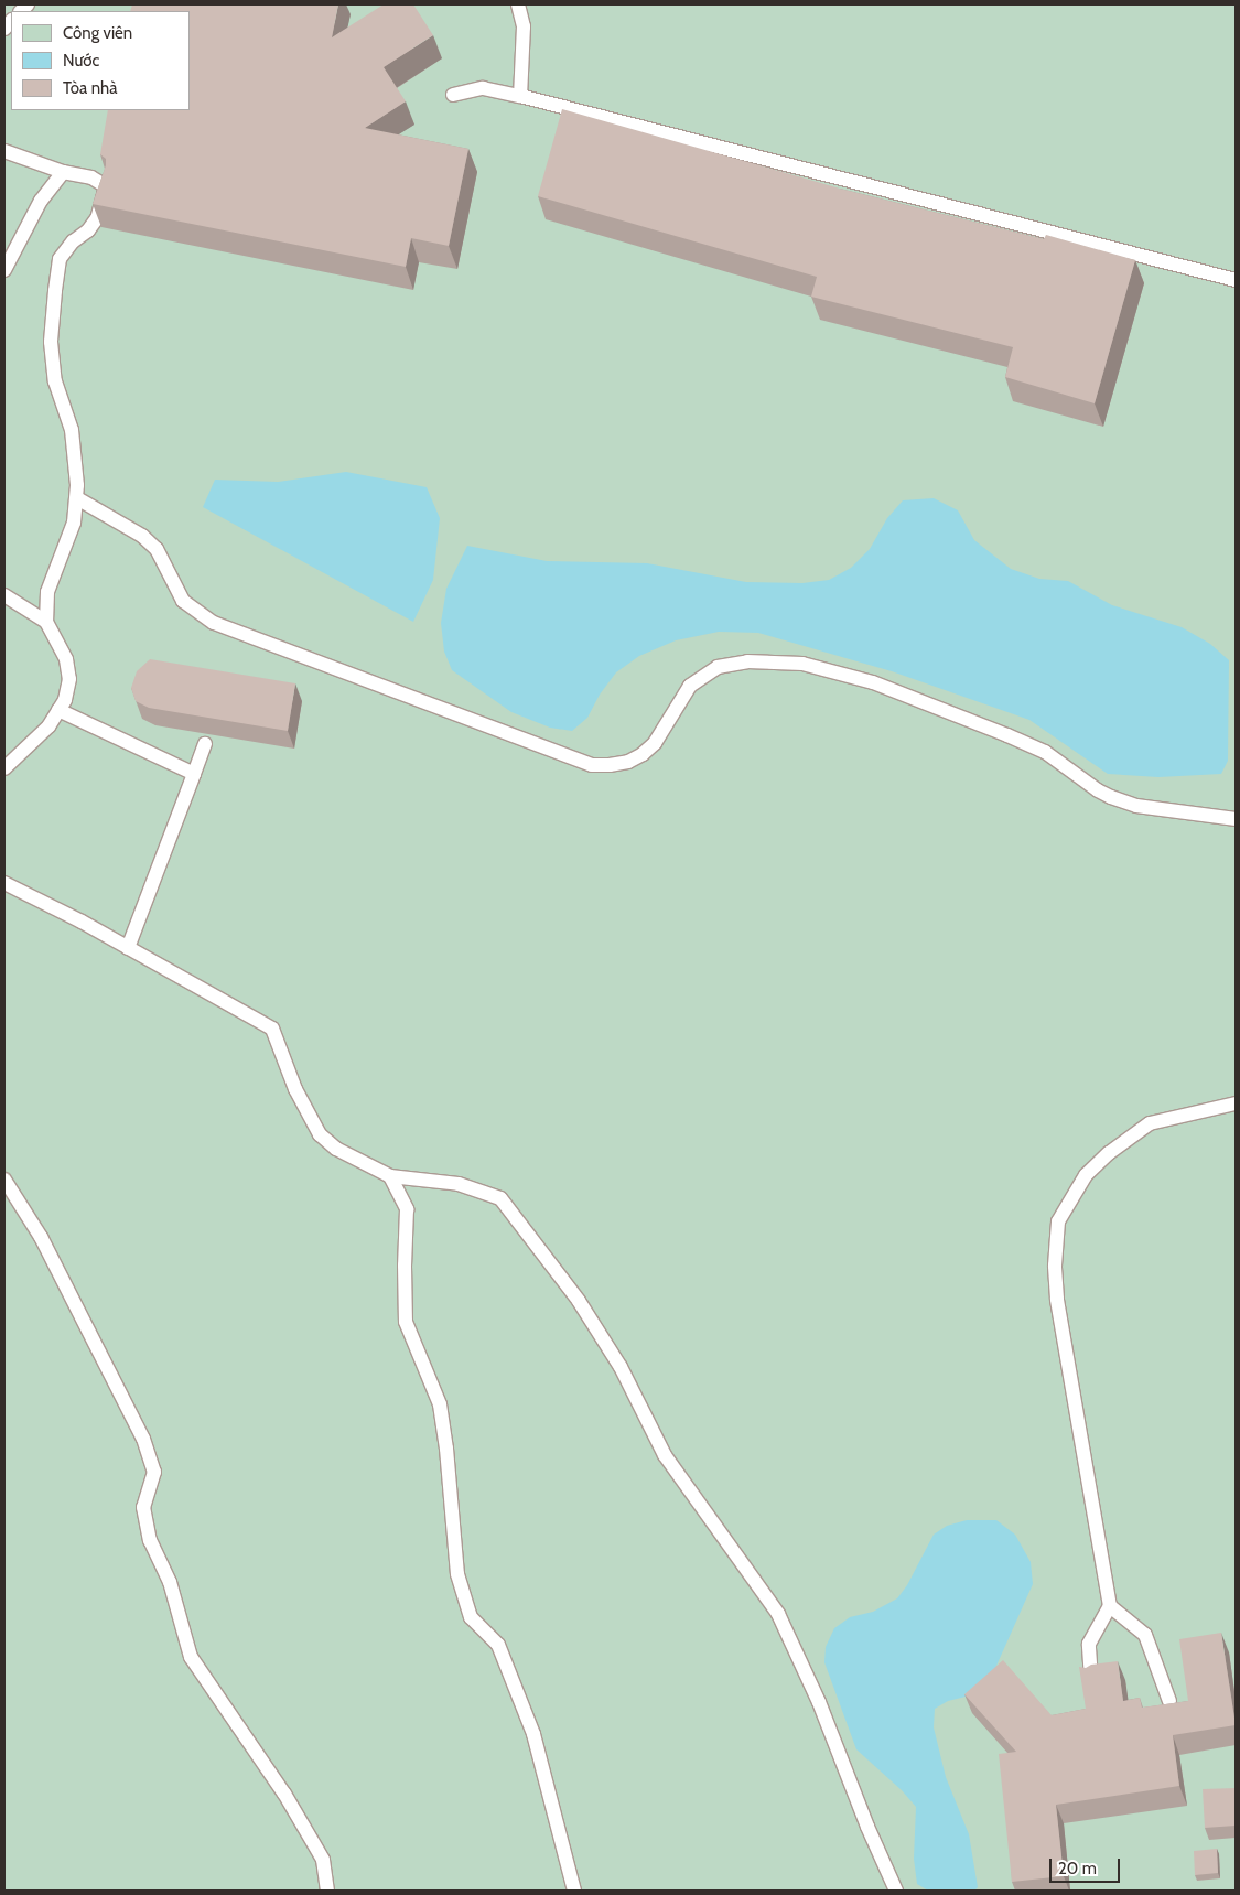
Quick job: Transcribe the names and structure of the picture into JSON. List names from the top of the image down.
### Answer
{
  "legend": ["Công viên", "Nước", "Tòa nhà"],
  "scale_bar": "20 m"
}
